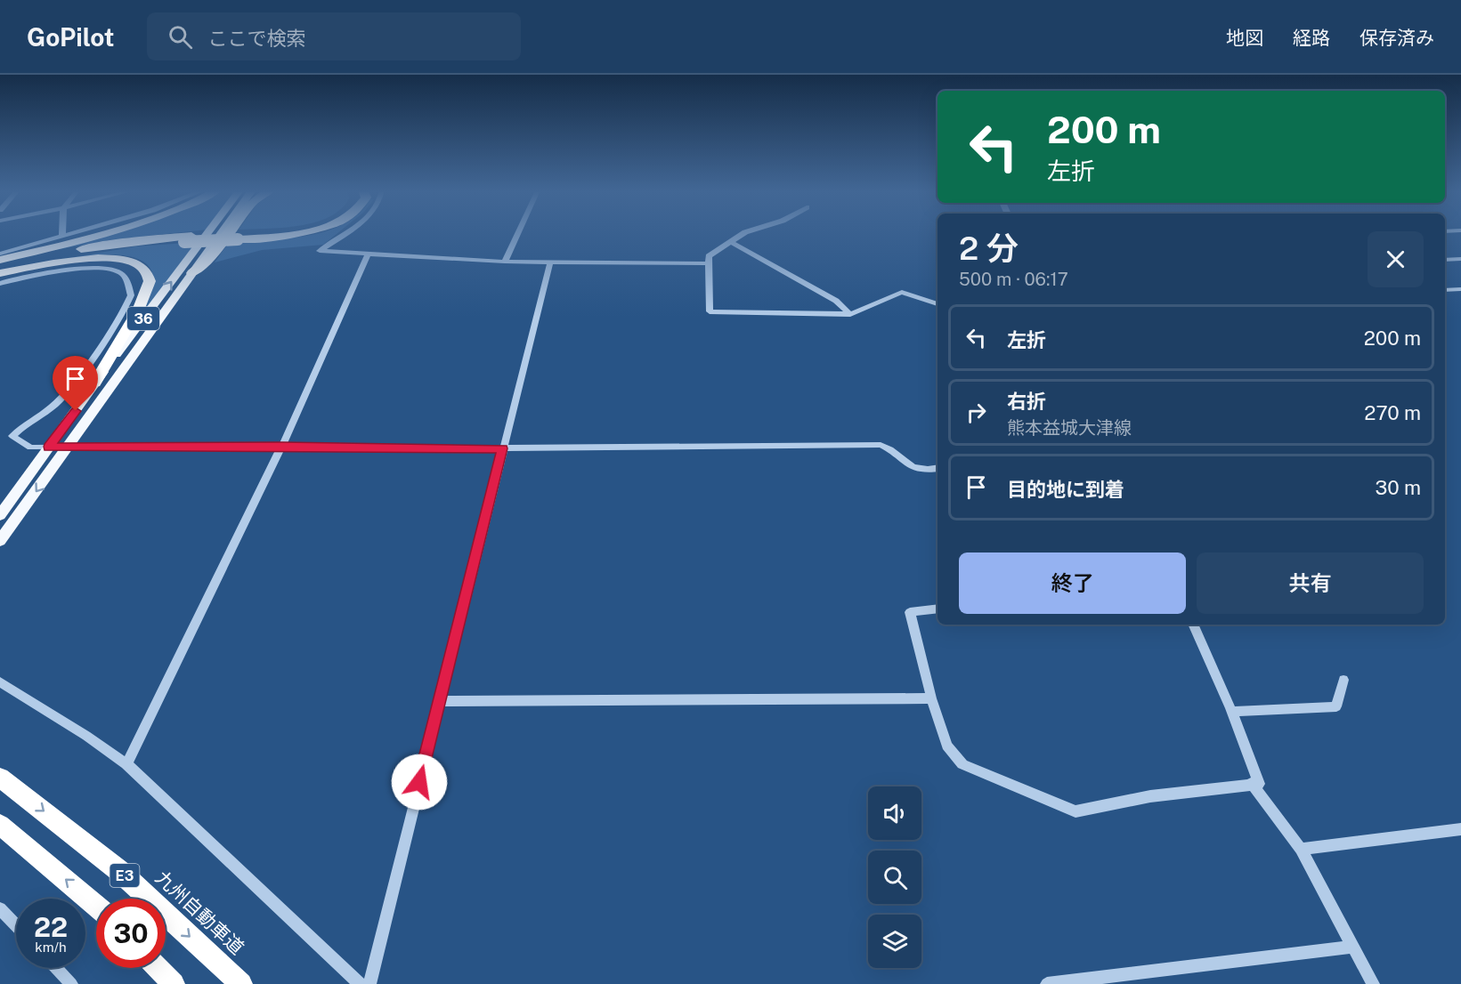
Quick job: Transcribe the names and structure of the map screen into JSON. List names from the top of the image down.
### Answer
{
  "streets": {
    "highway": ["E3", "九州自動車道"],
    "main road": ["36"]
  },
  "page": {
    "header": "GoPilot",
    "search": "ここで検索",
    "nav": ["地図", "経路", "保存済み"],
    "turn": ["200 m", "左折"],
    "heading": ["2 分", "500 m · 06:17"],
    "list": [
      {
        "name": "左折",
        "value": "200 m"
      },
      {
        "name": "右折",
        "note": "熊本益城大津線",
        "value": "270 m"
      },
      {
        "name": "目的地に到着",
        "value": "30 m"
      }
    ],
    "buttons": ["終了", "共有"],
    "speed": "22 km/h",
    "limit": "30"
  }
}
